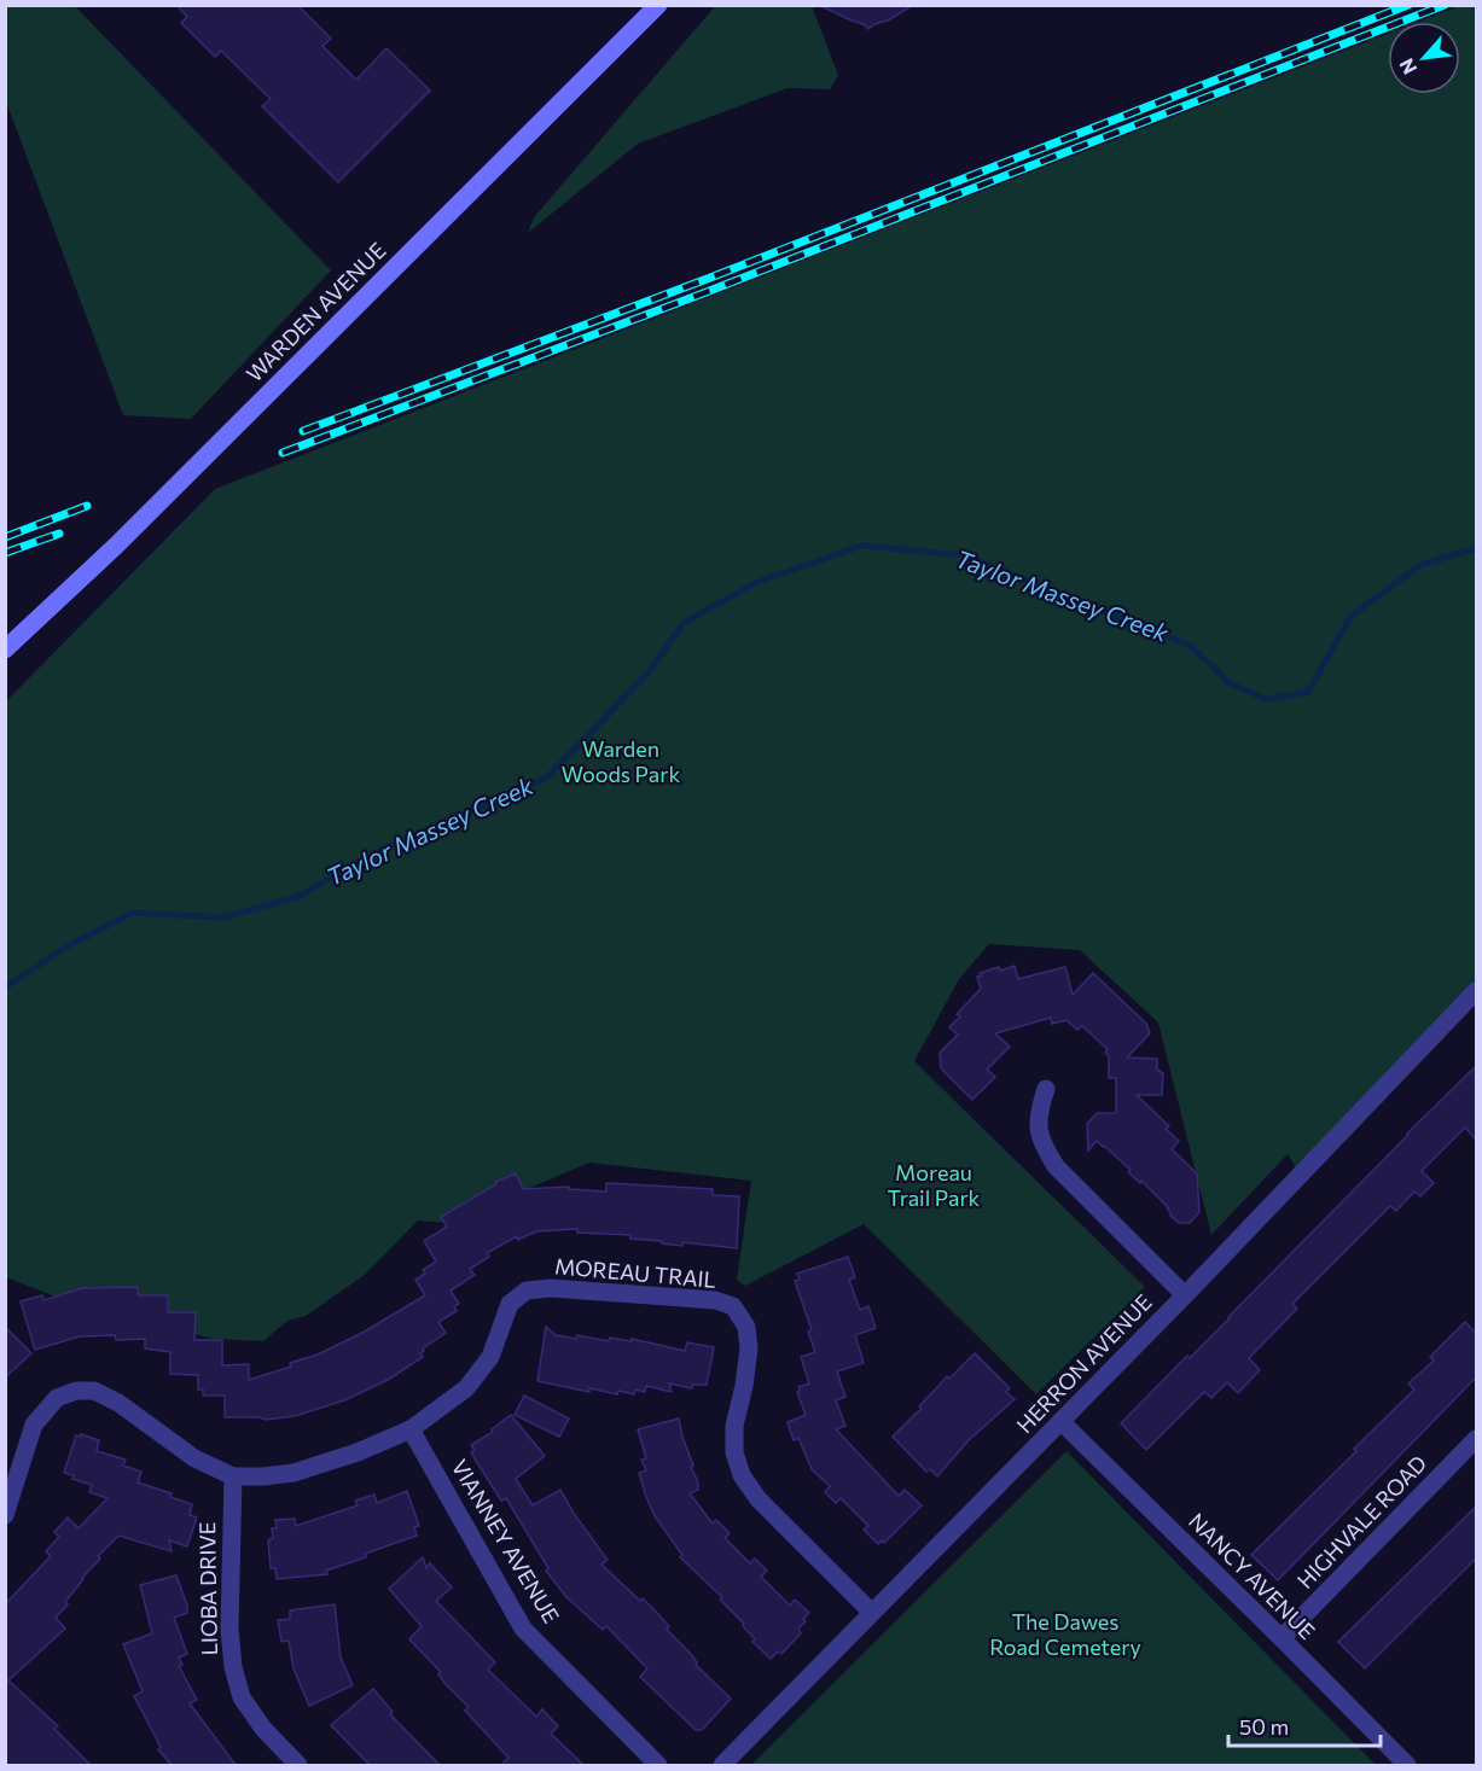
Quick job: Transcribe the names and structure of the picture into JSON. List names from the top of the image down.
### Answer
{
  "streets": {
    "main road": ["WARDEN AVENUE"],
    "street": [
      "MOREAU TRAIL",
      "HERRON AVENUE",
      "HIGHVALE ROAD",
      "VIANNEY AVENUE",
      "NANCY AVENUE",
      "LIOBA DRIVE"
    ]
  },
  "crossings": [
    ["MOREAU TRAIL", "HERRON AVENUE"],
    ["MOREAU TRAIL", "VIANNEY AVENUE"],
    ["MOREAU TRAIL", "LIOBA DRIVE"],
    ["HERRON AVENUE", "NANCY AVENUE"],
    ["HIGHVALE ROAD", "NANCY AVENUE"]
  ],
  "water": ["Taylor Massey Creek"],
  "parks": ["Warden Woods Park", "Moreau Trail Park", "The Dawes Road Cemetery"],
  "scale_bar": "50 m",
  "north": "bottom left"
}
